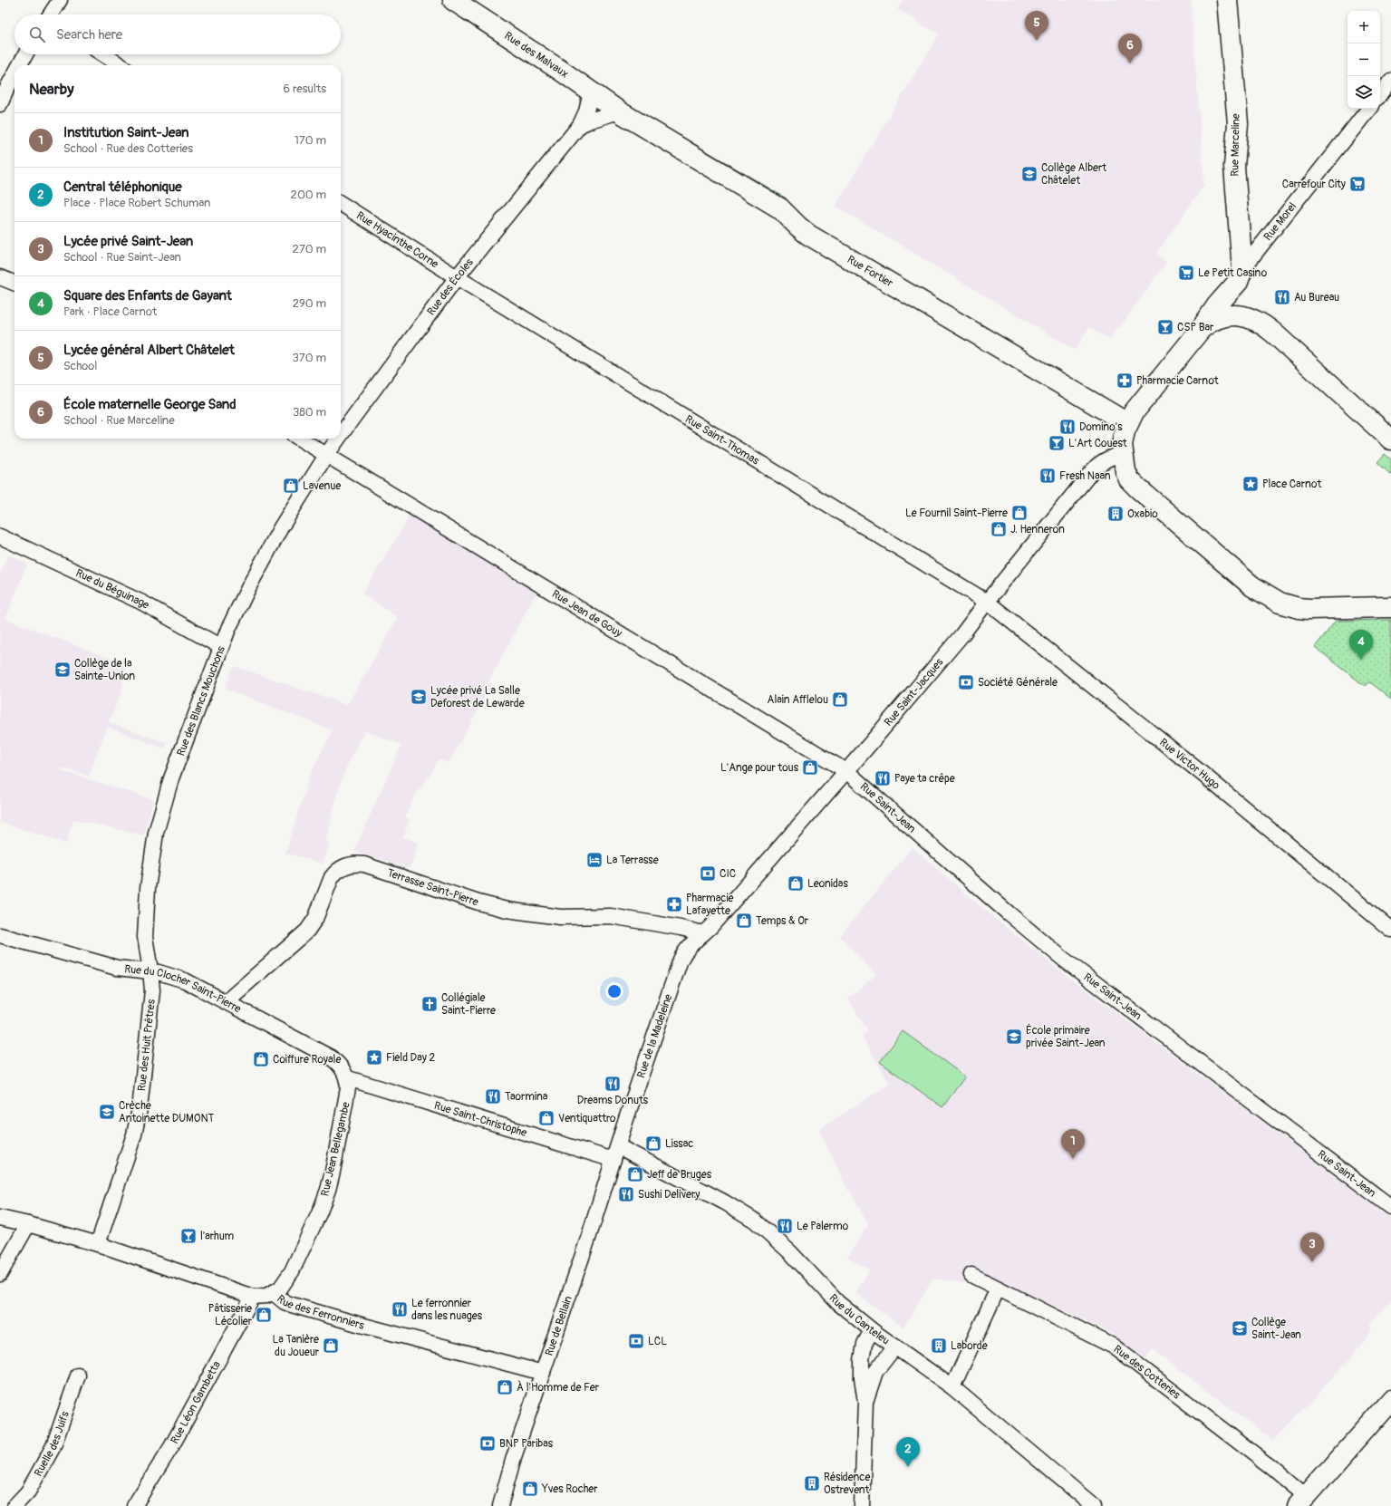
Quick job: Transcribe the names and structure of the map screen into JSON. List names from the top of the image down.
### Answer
{
  "streets": {
    "street": [
      "Rue des Malvaux",
      "Rue Marceline",
      "Rue Morel",
      "Rue Hyacinthe Corne",
      "Rue Fortier",
      "Rue des Écoles",
      "Rue Saint-Thomas",
      "Rue du Béguinage",
      "Rue Jean de Gouy",
      "Rue Saint-Jacques",
      "Rue des Blancs Mouchons",
      "Rue Victor Hugo",
      "Rue Saint-Jean",
      "Terrasse Saint-Pierre",
      "Rue du Clocher Saint-Pierre",
      "Rue de la Madeleine",
      "Rue des Huit Prêtres",
      "Rue Saint-Christophe",
      "Rue Jean Bellegambe",
      "Rue des Ferronniers",
      "Rue du Canteleu",
      "Rue de Bellain",
      "Rue des Cotteries",
      "Rue Léon Gambetta",
      "Ruelle des Juifs"
    ]
  },
  "crossings": [
    ["Rue des Malvaux", "Rue Fortier"],
    ["Rue des Malvaux", "Rue des Écoles"],
    ["Rue Marceline", "Rue Morel"],
    ["Rue Hyacinthe Corne", "Rue des Écoles"],
    ["Rue Hyacinthe Corne", "Rue Saint-Thomas"],
    ["Rue Fortier", "Rue des Écoles"],
    ["Rue des Écoles", "Rue Saint-Thomas"],
    ["Rue des Écoles", "Rue Jean de Gouy"],
    ["Rue des Écoles", "Rue des Blancs Mouchons"],
    ["Rue Saint-Thomas", "Rue Saint-Jacques"],
    ["Rue Saint-Thomas", "Rue Victor Hugo"],
    ["Rue du Béguinage", "Rue des Blancs Mouchons"],
    ["Rue Jean de Gouy", "Rue Saint-Jacques"],
    ["Rue Jean de Gouy", "Rue des Blancs Mouchons"],
    ["Rue Jean de Gouy", "Rue Saint-Jean"],
    ["Rue Saint-Jacques", "Rue Victor Hugo"],
    ["Rue Saint-Jacques", "Rue Saint-Jean"],
    ["Rue Saint-Jacques", "Terrasse Saint-Pierre"],
    ["Rue Saint-Jacques", "Rue de la Madeleine"],
    ["Rue des Blancs Mouchons", "Rue du Clocher Saint-Pierre"],
    ["Rue des Blancs Mouchons", "Rue des Huit Prêtres"],
    ["Terrasse Saint-Pierre", "Rue du Clocher Saint-Pierre"],
    ["Terrasse Saint-Pierre", "Rue de la Madeleine"],
    ["Rue du Clocher Saint-Pierre", "Rue des Huit Prêtres"],
    ["Rue du Clocher Saint-Pierre", "Rue Saint-Christophe"],
    ["Rue du Clocher Saint-Pierre", "Rue Jean Bellegambe"],
    ["Rue de la Madeleine", "Rue Saint-Christophe"],
    ["Rue de la Madeleine", "Rue du Canteleu"],
    ["Rue de la Madeleine", "Rue de Bellain"],
    ["Rue des Huit Prêtres", "Rue des Ferronniers"],
    ["Rue Saint-Christophe", "Rue Jean Bellegambe"],
    ["Rue Saint-Christophe", "Rue du Canteleu"],
    ["Rue Saint-Christophe", "Rue de Bellain"],
    ["Rue Jean Bellegambe", "Rue des Ferronniers"],
    ["Rue des Ferronniers", "Rue de Bellain"],
    ["Rue des Ferronniers", "Rue Léon Gambetta"],
    ["Rue du Canteleu", "Rue de Bellain"]
  ],
  "places": {
    "school or university": [
      "Collège Albert Châtelet",
      "Collège de la Sainte-Union",
      "Lycée privé La Salle Deforest de Lewarde",
      "École primaire privée Saint-Jean",
      "Crèche Antoinette DUMONT",
      "Collège Saint-Jean"
    ],
    "supermarket": ["Carrefour City", "Le Petit Casino"],
    "restaurant": [
      "Au Bureau",
      "Domino's",
      "Fresh Naan",
      "Paye ta crêpe",
      "Dreams Donuts",
      "Taormina",
      "Sushi Delivery",
      "Le Palermo",
      "Le ferronnier dans les nuages"
    ],
    "bar": ["CSP Bar", "L'Art Couest", "l'arhum"],
    "pharmacy": ["Pharmacie Carnot", "Pharmacie Lafayette"],
    "place": ["Place Carnot", "Field Day 2"],
    "shop": [
      "Lavenue",
      "Le Fournil Saint-Pierre",
      "J. Henneron",
      "Alain Afflelou",
      "L'Ange pour tous",
      "Leonidas",
      "Temps & Or",
      "Coiffure Royale",
      "Ventiquattro",
      "Lissac",
      "Jeff de Bruges",
      "Pâtisserie Lécolier",
      "La Tanière du Joueur",
      "À l'Homme de Fer",
      "Yves Rocher"
    ],
    "building": ["Oxabio", "Laborde", "Résidence Ostrevent"],
    "bank": [
      "Société Générale",
      "CIC",
      "LCL",
      "BNP Paribas"
    ],
    "hotel": ["La Terrasse"],
    "church": ["Collégiale Saint-Pierre"]
  },
  "page": {
    "map_buttons": ["+", "−"],
    "pins": [
      "5",
      "6",
      "4",
      "1",
      "3",
      "2"
    ],
    "search": "Search here",
    "heading": ["Nearby", "6 results"],
    "list": [
      {
        "mark": "1",
        "name": "Institution Saint-Jean",
        "note": "School · Rue des Cotteries",
        "value": "170 m"
      },
      {
        "mark": "2",
        "name": "Central téléphonique",
        "note": "Place · Place Robert Schuman",
        "value": "200 m"
      },
      {
        "mark": "3",
        "name": "Lycée privé Saint-Jean",
        "note": "School · Rue Saint-Jean",
        "value": "270 m"
      },
      {
        "mark": "4",
        "name": "Square des Enfants de Gayant",
        "note": "Park · Place Carnot",
        "value": "290 m"
      },
      {
        "mark": "5",
        "name": "Lycée général Albert Châtelet",
        "note": "School",
        "value": "370 m"
      },
      {
        "mark": "6",
        "name": "École maternelle George Sand",
        "note": "School · Rue Marceline",
        "value": "380 m"
      }
    ]
  }
}
